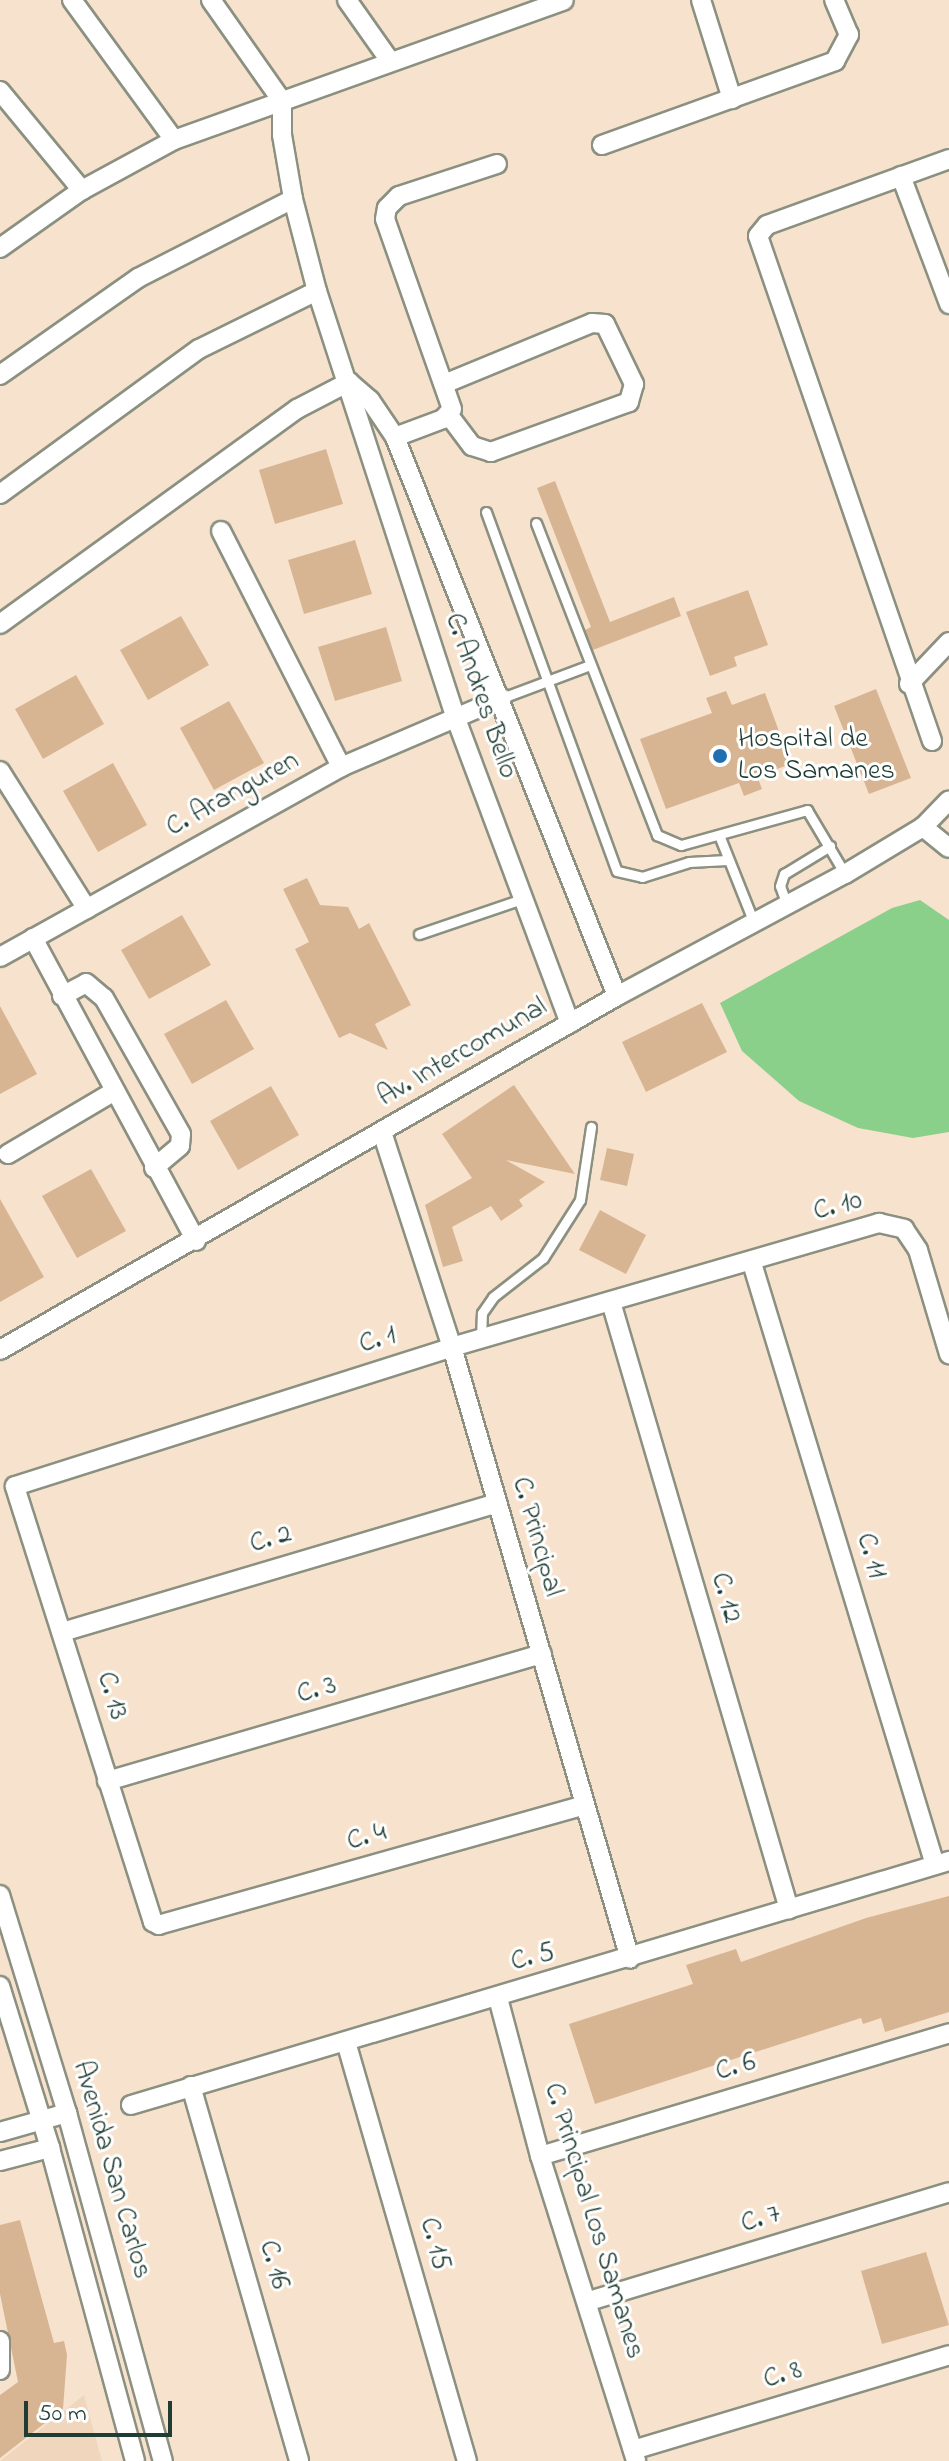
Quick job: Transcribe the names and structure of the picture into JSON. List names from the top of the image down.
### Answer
{
  "streets": {
    "street": [
      "C. Andres Bello",
      "C. Aranguren",
      "Av. Intercomunal",
      "C. 10",
      "C. 1",
      "C. Principal",
      "C. 2",
      "C. 11",
      "C. 12",
      "C. 3",
      "C. 13",
      "C. 4",
      "C. 5",
      "C. 6",
      "Avenida San Carlos",
      "C. 7",
      "C. Principal Los Samanes",
      "C. 15",
      "C. 16",
      "C. 8"
    ]
  },
  "crossings": [
    ["C. Andres Bello", "C. Aranguren"],
    ["C. Andres Bello", "Av. Intercomunal"],
    ["Av. Intercomunal", "C. Principal"],
    ["C. 10", "C. 1"],
    ["C. 10", "C. 11"],
    ["C. 1", "C. Principal"],
    ["C. 1", "C. 11"],
    ["C. 1", "C. 12"],
    ["C. 1", "C. 13"],
    ["C. Principal", "C. 2"],
    ["C. Principal", "C. 3"],
    ["C. Principal", "C. 4"],
    ["C. Principal", "C. 5"],
    ["C. 2", "C. 13"],
    ["C. 11", "C. 5"],
    ["C. 12", "C. 5"],
    ["C. 3", "C. 13"],
    ["C. 13", "C. 4"],
    ["C. 5", "C. Principal Los Samanes"],
    ["C. 5", "C. 15"],
    ["C. 5", "C. 16"],
    ["C. 6", "C. Principal Los Samanes"],
    ["C. 7", "C. Principal Los Samanes"],
    ["C. Principal Los Samanes", "C. 8"]
  ],
  "places": ["Hospital de Los Samanes"],
  "scale_bar": "50 m"
}
